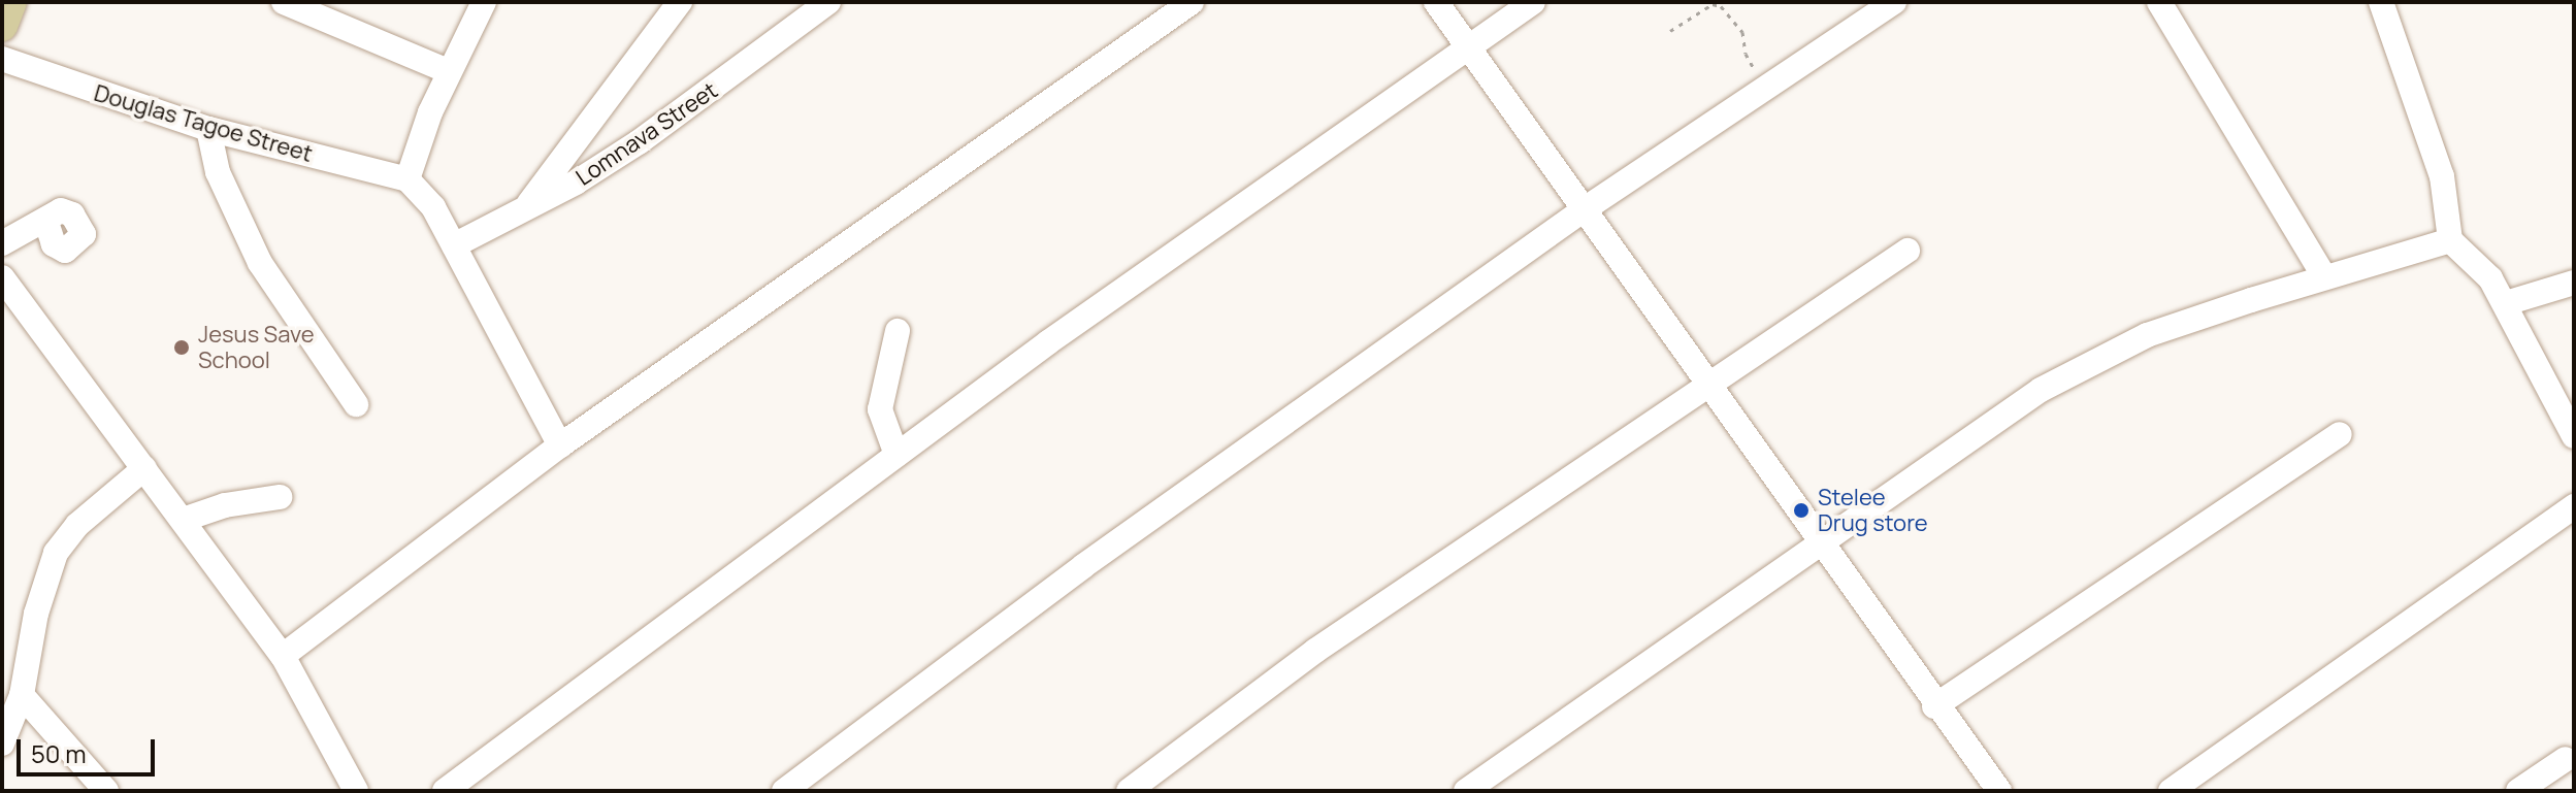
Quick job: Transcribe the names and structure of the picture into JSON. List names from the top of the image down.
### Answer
{
  "streets": {
    "street": ["Douglas Tagoe Street", "Lomnava Street"]
  },
  "places": ["Jesus Save School", "Stelee Drug store"],
  "scale_bar": "50 m"
}
